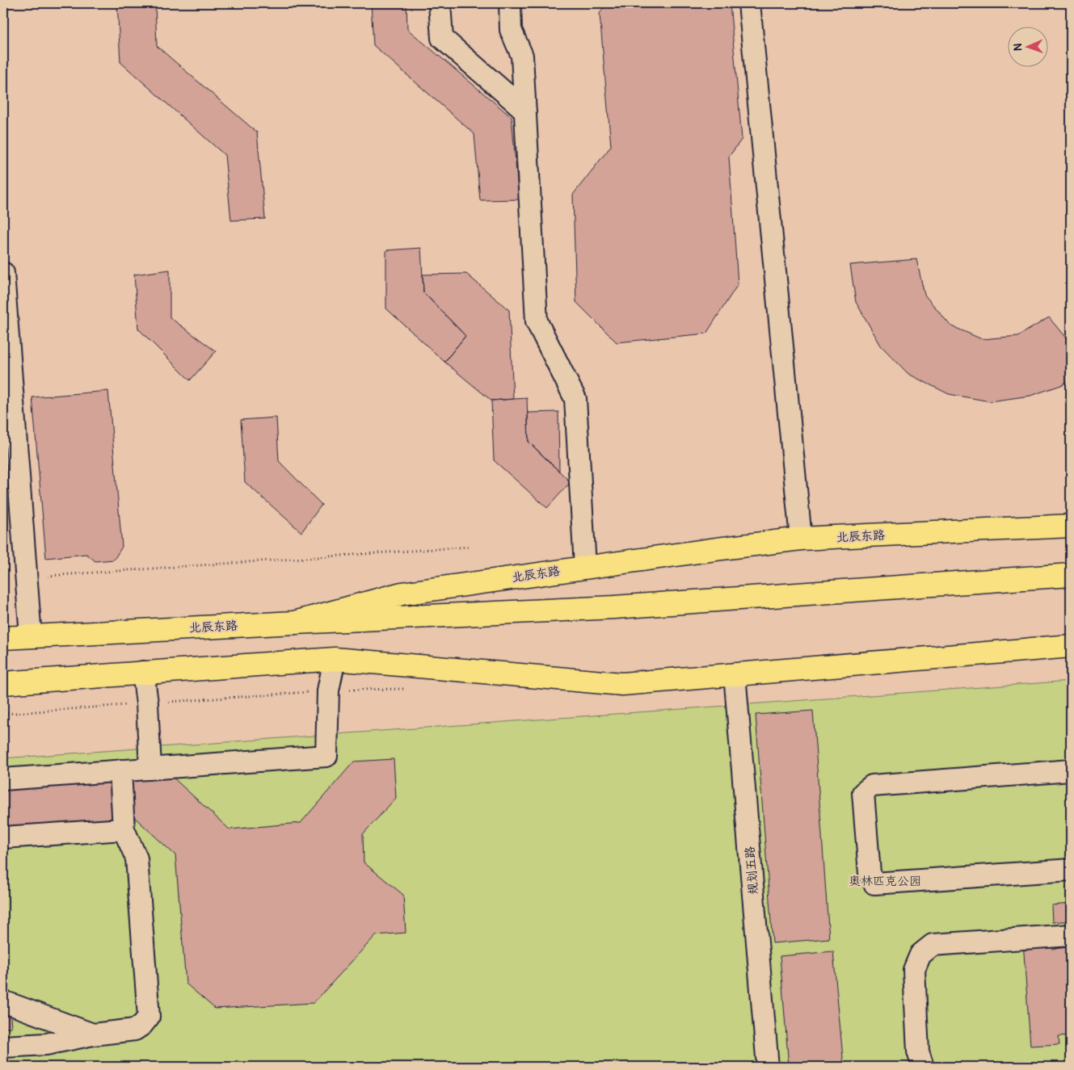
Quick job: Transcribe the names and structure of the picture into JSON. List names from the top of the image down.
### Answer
{
  "streets": {
    "main road": ["北辰东路"],
    "street": ["规划五路"]
  },
  "parks": ["奥林匹克公园"],
  "north": "left"
}
